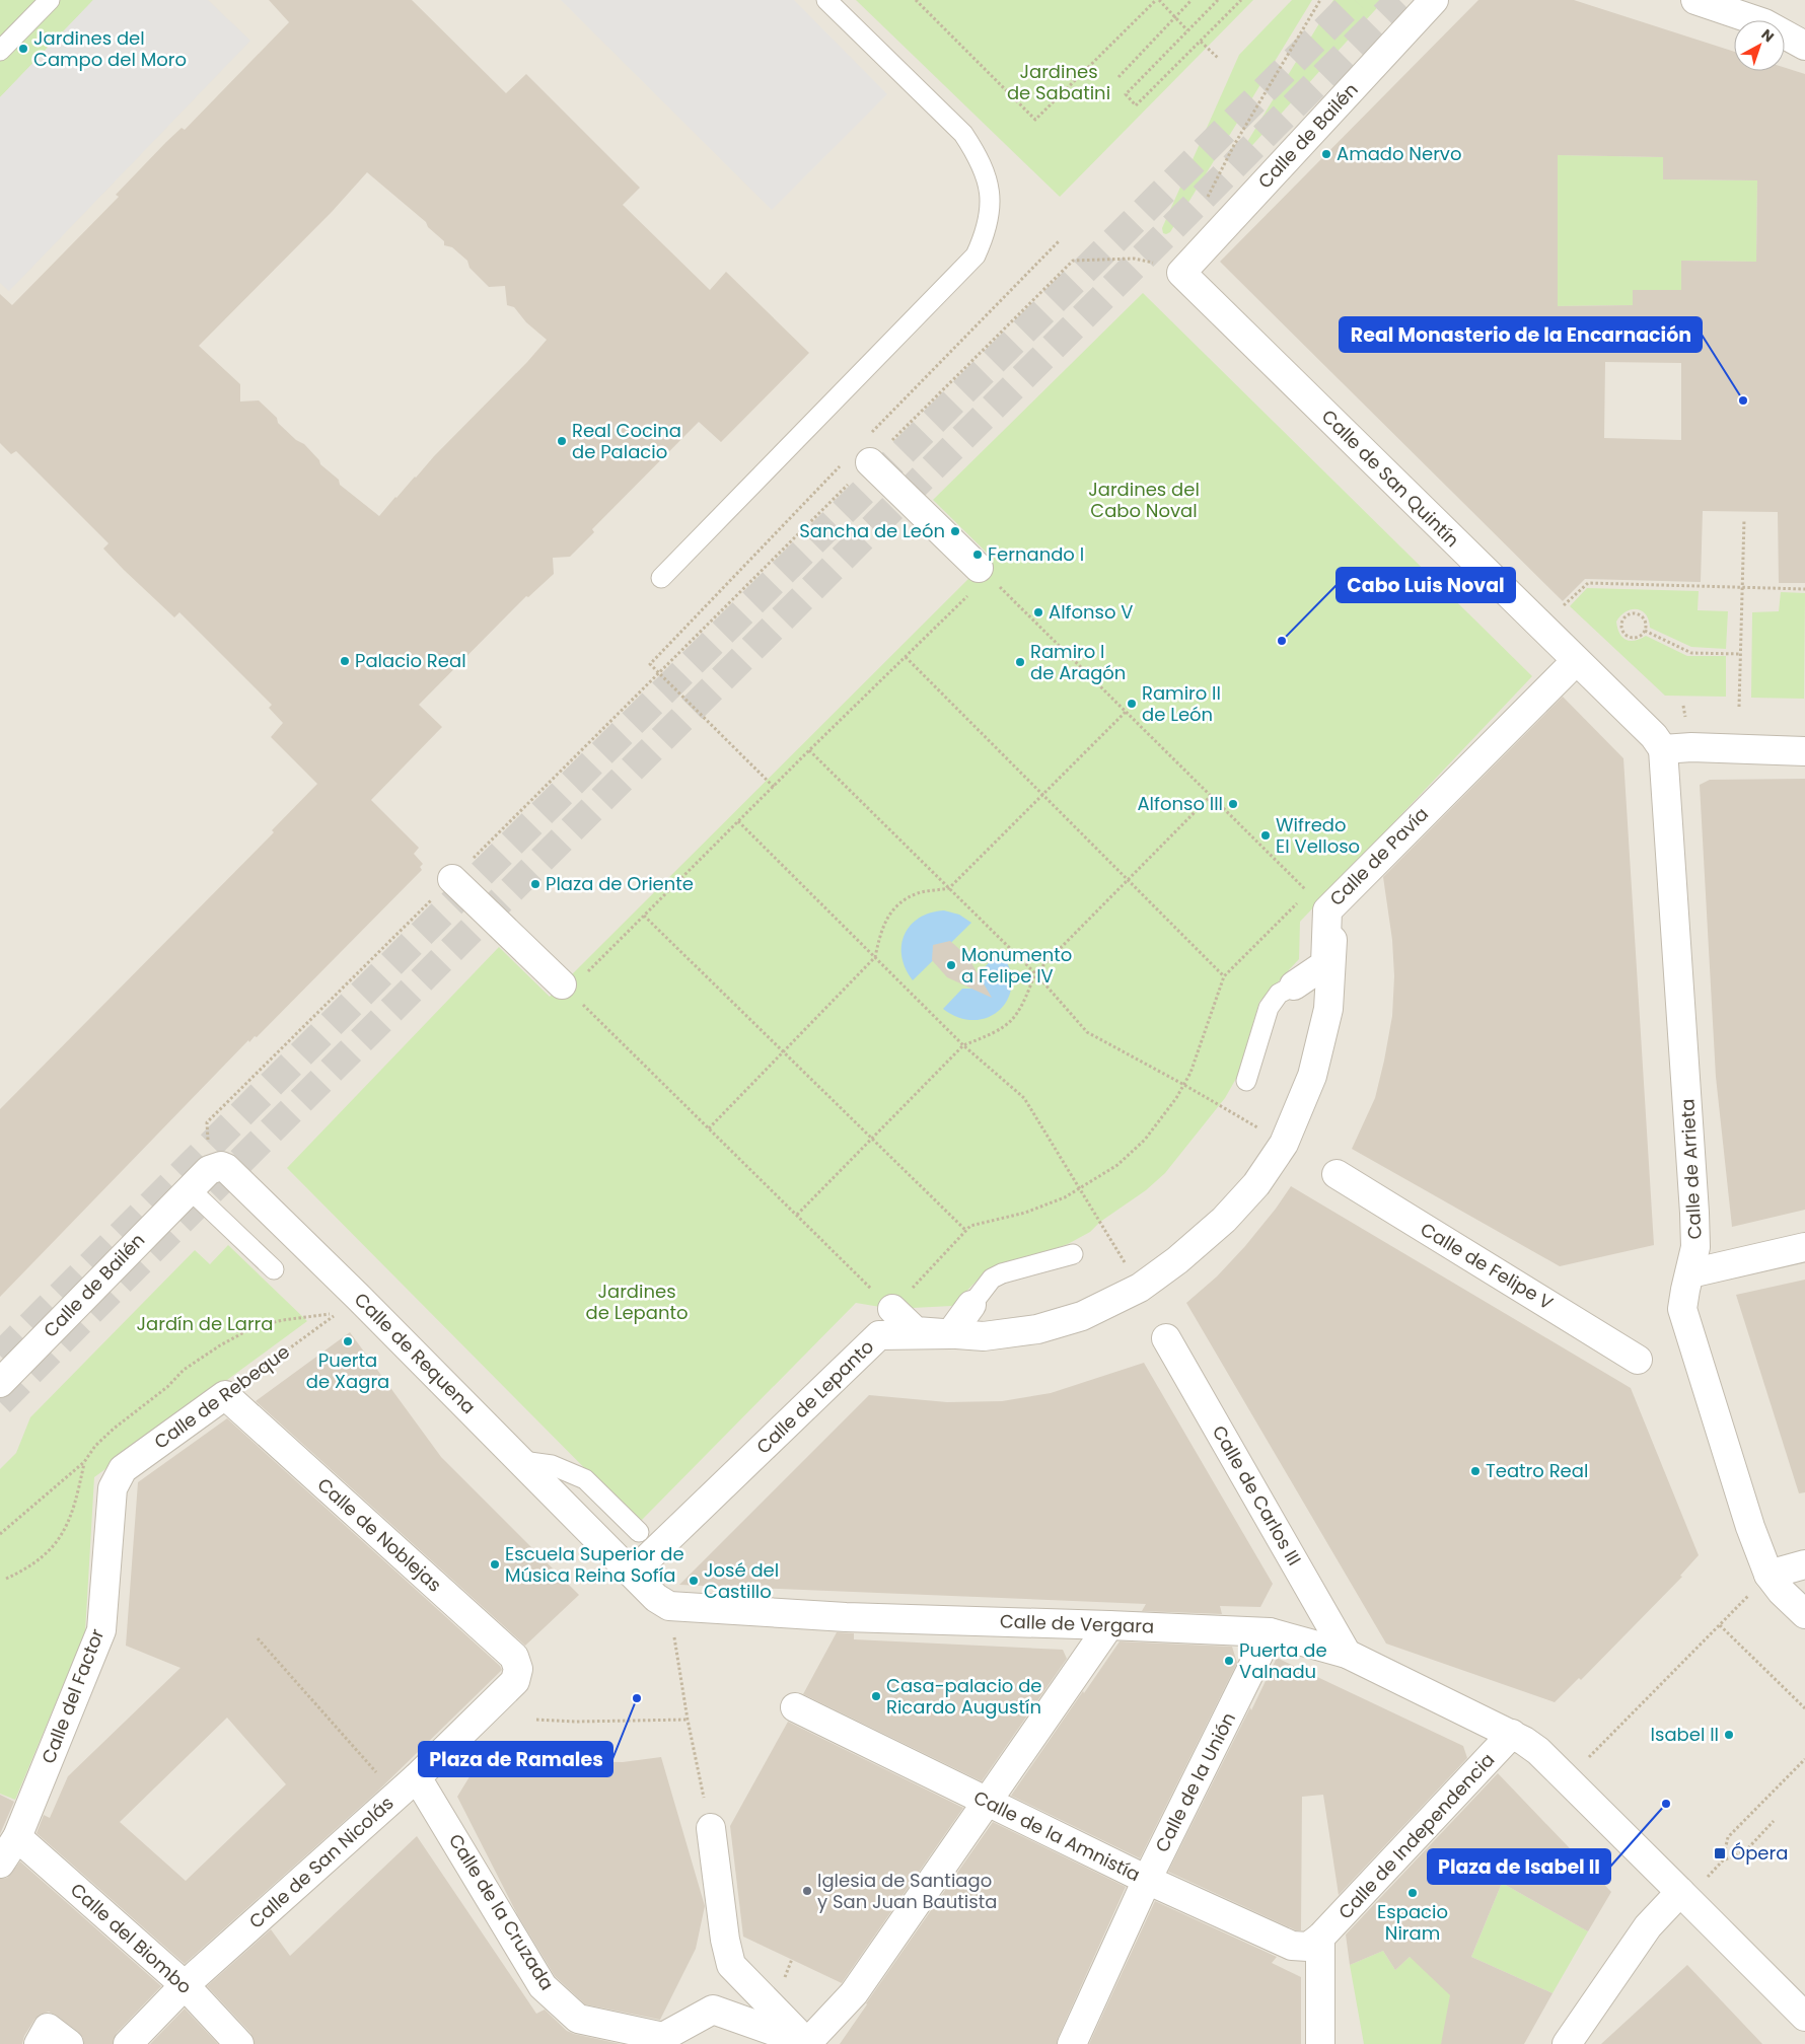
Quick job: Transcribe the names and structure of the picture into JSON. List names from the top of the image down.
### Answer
{
  "streets": {
    "street": [
      "Calle de Bailén",
      "Calle de San Quintín",
      "Calle de Pavía",
      "Calle de Arrieta",
      "Calle de Felipe V",
      "Calle de Requena",
      "Calle de Rebeque",
      "Calle de Lepanto",
      "Calle de Carlos III",
      "Calle de Noblejas",
      "Calle de Vergara",
      "Calle del Factor",
      "Calle de la Unión",
      "Calle de la Amnistía",
      "Calle de Independencia",
      "Calle de San Nicolás",
      "Calle de la Cruzada",
      "Calle del Biombo"
    ]
  },
  "crossings": [
    ["Calle de Bailén", "Calle de San Quintín"],
    ["Calle de Bailén", "Calle de Requena"],
    ["Calle de San Quintín", "Calle de Pavía"],
    ["Calle de San Quintín", "Calle de Arrieta"],
    ["Calle de Requena", "Calle de Lepanto"],
    ["Calle de Rebeque", "Calle de Noblejas"],
    ["Calle de Rebeque", "Calle del Factor"],
    ["Calle de Carlos III", "Calle de Vergara"],
    ["Calle de Noblejas", "Calle de San Nicolás"],
    ["Calle de Vergara", "Calle de la Unión"],
    ["Calle de Vergara", "Calle de Independencia"],
    ["Calle del Factor", "Calle del Biombo"],
    ["Calle de la Unión", "Calle de la Amnistía"],
    ["Calle de la Amnistía", "Calle de Independencia"],
    ["Calle de San Nicolás", "Calle de la Cruzada"],
    ["Calle de San Nicolás", "Calle del Biombo"]
  ],
  "parks": [
    "Jardines de Sabatini",
    "Jardines del Cabo Noval",
    "Jardines de Lepanto",
    "Jardín de Larra"
  ],
  "places": {
    "other": [
      "Jardines del Campo del Moro",
      "Amado Nervo",
      "Real Monasterio de la Encarnación",
      "Real Cocina de Palacio",
      "Sancha de León",
      "Fernando I",
      "Alfonso V",
      "Cabo Luis Noval",
      "Palacio Real",
      "Ramiro I de Aragón",
      "Ramiro II de León",
      "Alfonso III",
      "Wifredo El Velloso",
      "Plaza de Oriente",
      "Monumento a Felipe IV",
      "Puerta de Xagra",
      "Teatro Real",
      "Escuela Superior de Música Reina Sofía",
      "José del Castillo",
      "Puerta de Valnadu",
      "Casa-palacio de Ricardo Augustín",
      "Plaza de Ramales",
      "Isabel II",
      "Plaza de Isabel II",
      "Iglesia de Santiago y San Juan Bautista",
      "Espacio Niram"
    ],
    "transit": ["Ópera"]
  },
  "north": "top right"
}
